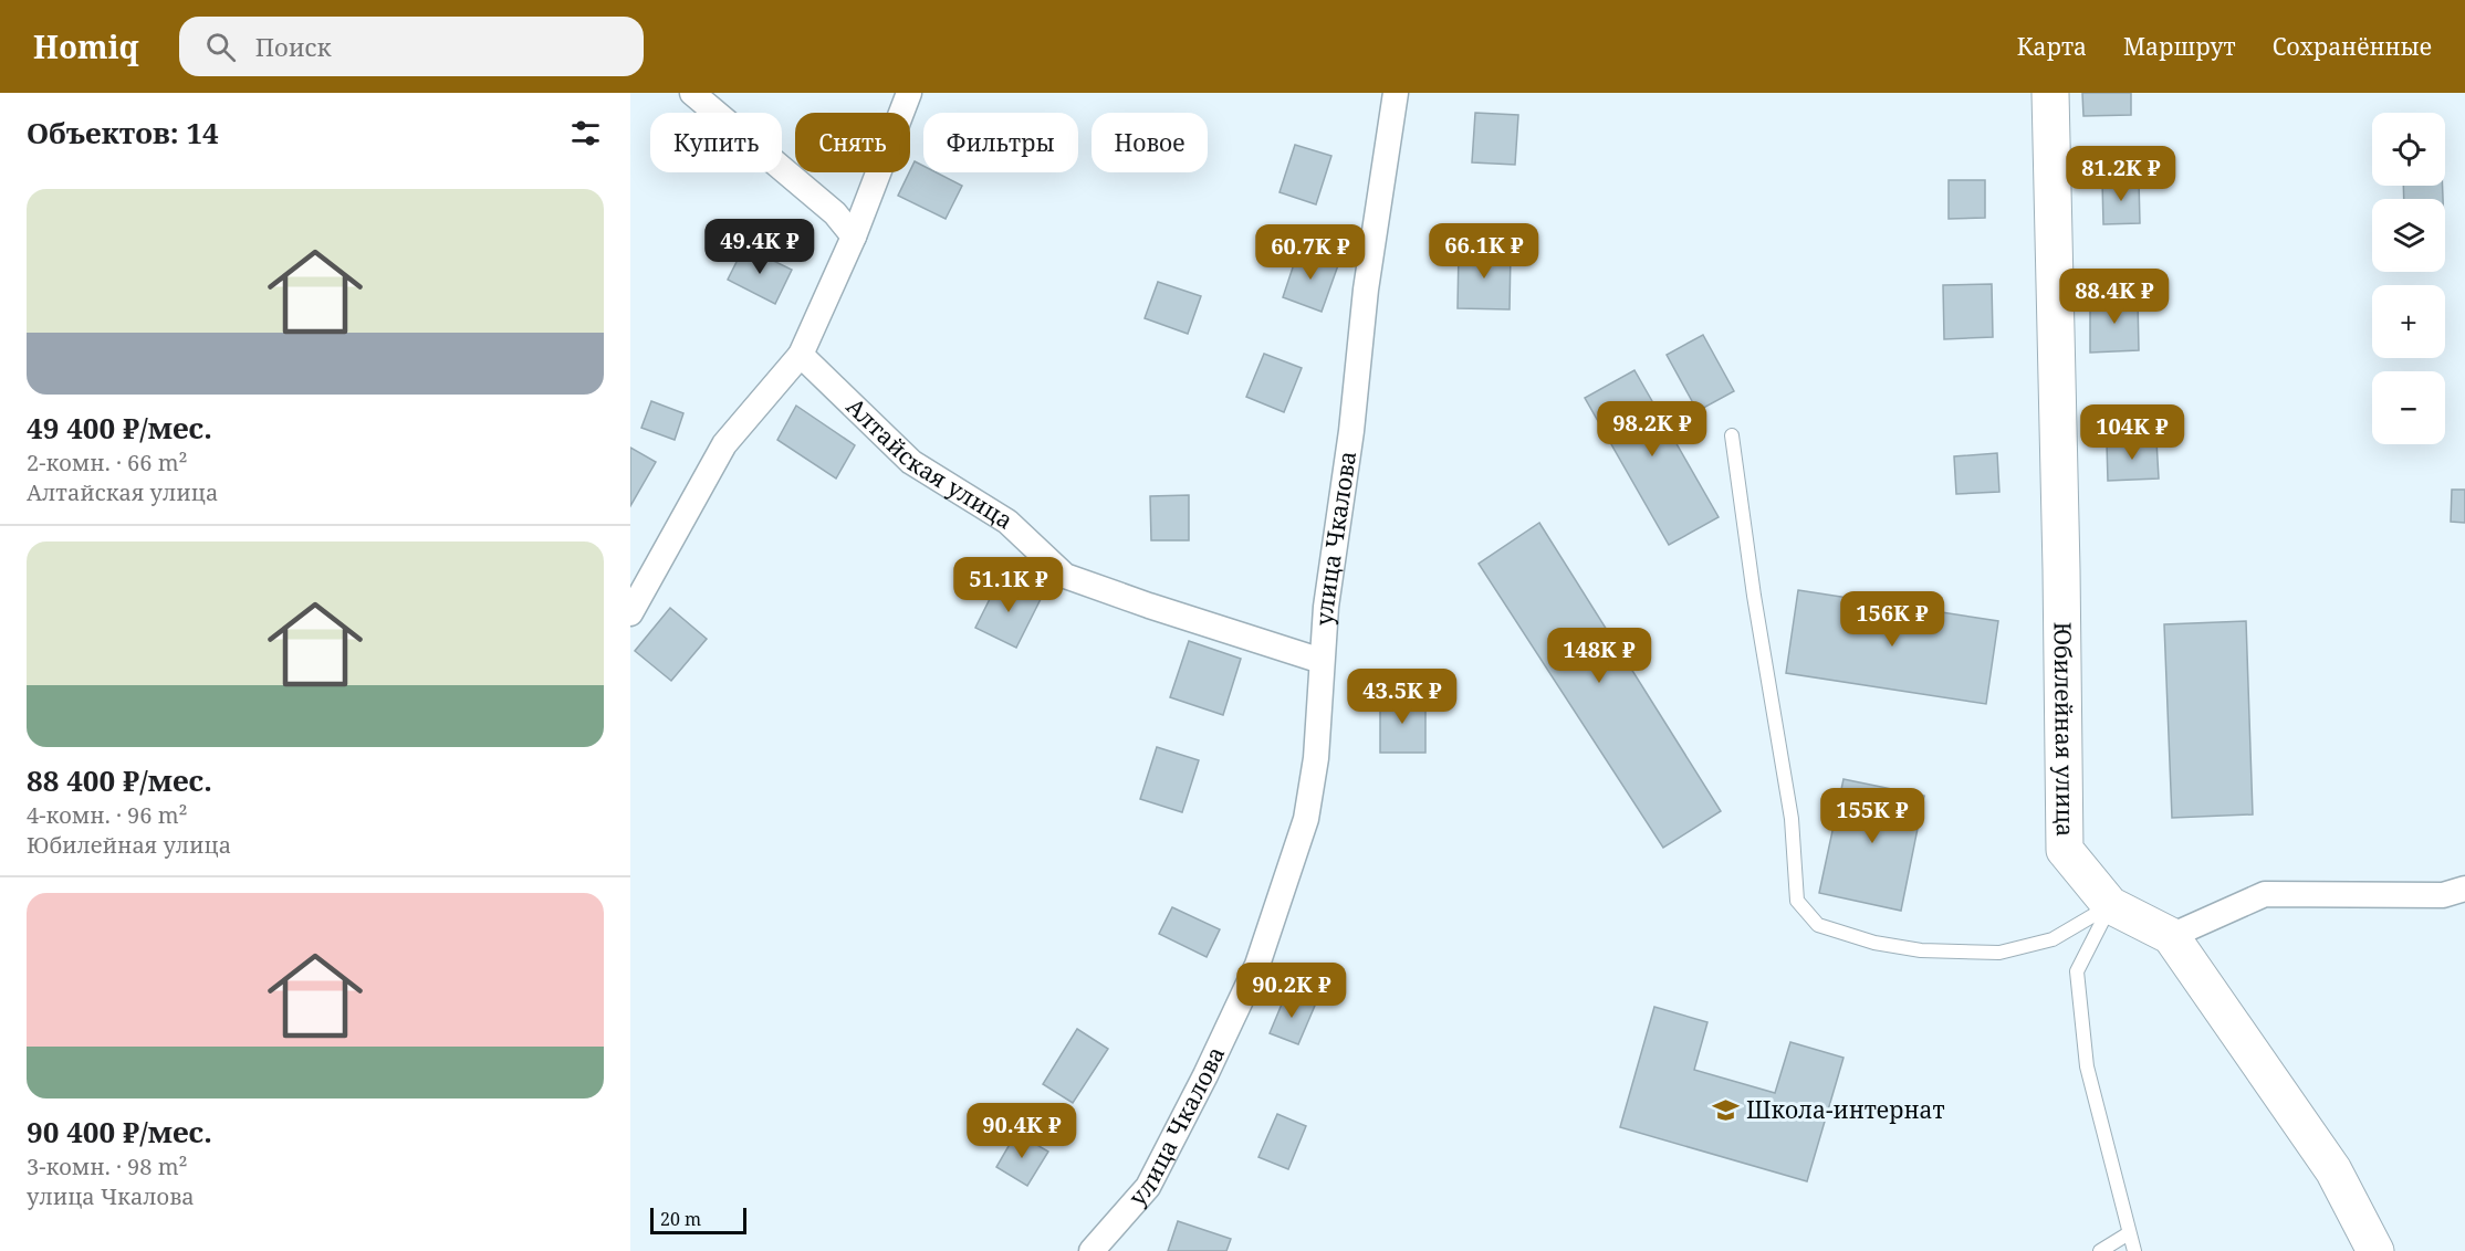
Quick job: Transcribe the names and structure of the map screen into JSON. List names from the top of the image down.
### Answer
{
  "streets": {
    "street": ["Алтайская улица", "улица Чкалова", "Юбилейная улица"]
  },
  "crossings": [
    ["Алтайская улица", "улица Чкалова"]
  ],
  "places": {
    "school or university": ["Школа-интернат"]
  },
  "scale_bar": "20 m",
  "page": {
    "header": "Homiq",
    "search": "Поиск",
    "nav": ["Карта", "Маршрут", "Сохранённые"],
    "heading": "Объектов: 14",
    "map_buttons": ["+", "−"],
    "chip": [
      "Купить",
      "Снять",
      "Фильтры",
      "Новое"
    ],
    "price": [
      "81.2K ₽",
      "49.4K ₽",
      "66.1K ₽",
      "60.7K ₽",
      "88.4K ₽",
      "98.2K ₽",
      "104K ₽",
      "51.1K ₽",
      "156K ₽",
      "148K ₽",
      "43.5K ₽",
      "155K ₽",
      "90.2K ₽",
      "90.4K ₽"
    ],
    "list": [
      {
        "name": "49 400 ₽/мес.",
        "note": "2-комн. · 66 m² · Алтайская улица"
      },
      {
        "name": "88 400 ₽/мес.",
        "note": "4-комн. · 96 m² · Юбилейная улица"
      },
      {
        "name": "90 400 ₽/мес.",
        "note": "3-комн. · 98 m² · улица Чкалова"
      }
    ],
    "scale": "20 m"
  }
}
